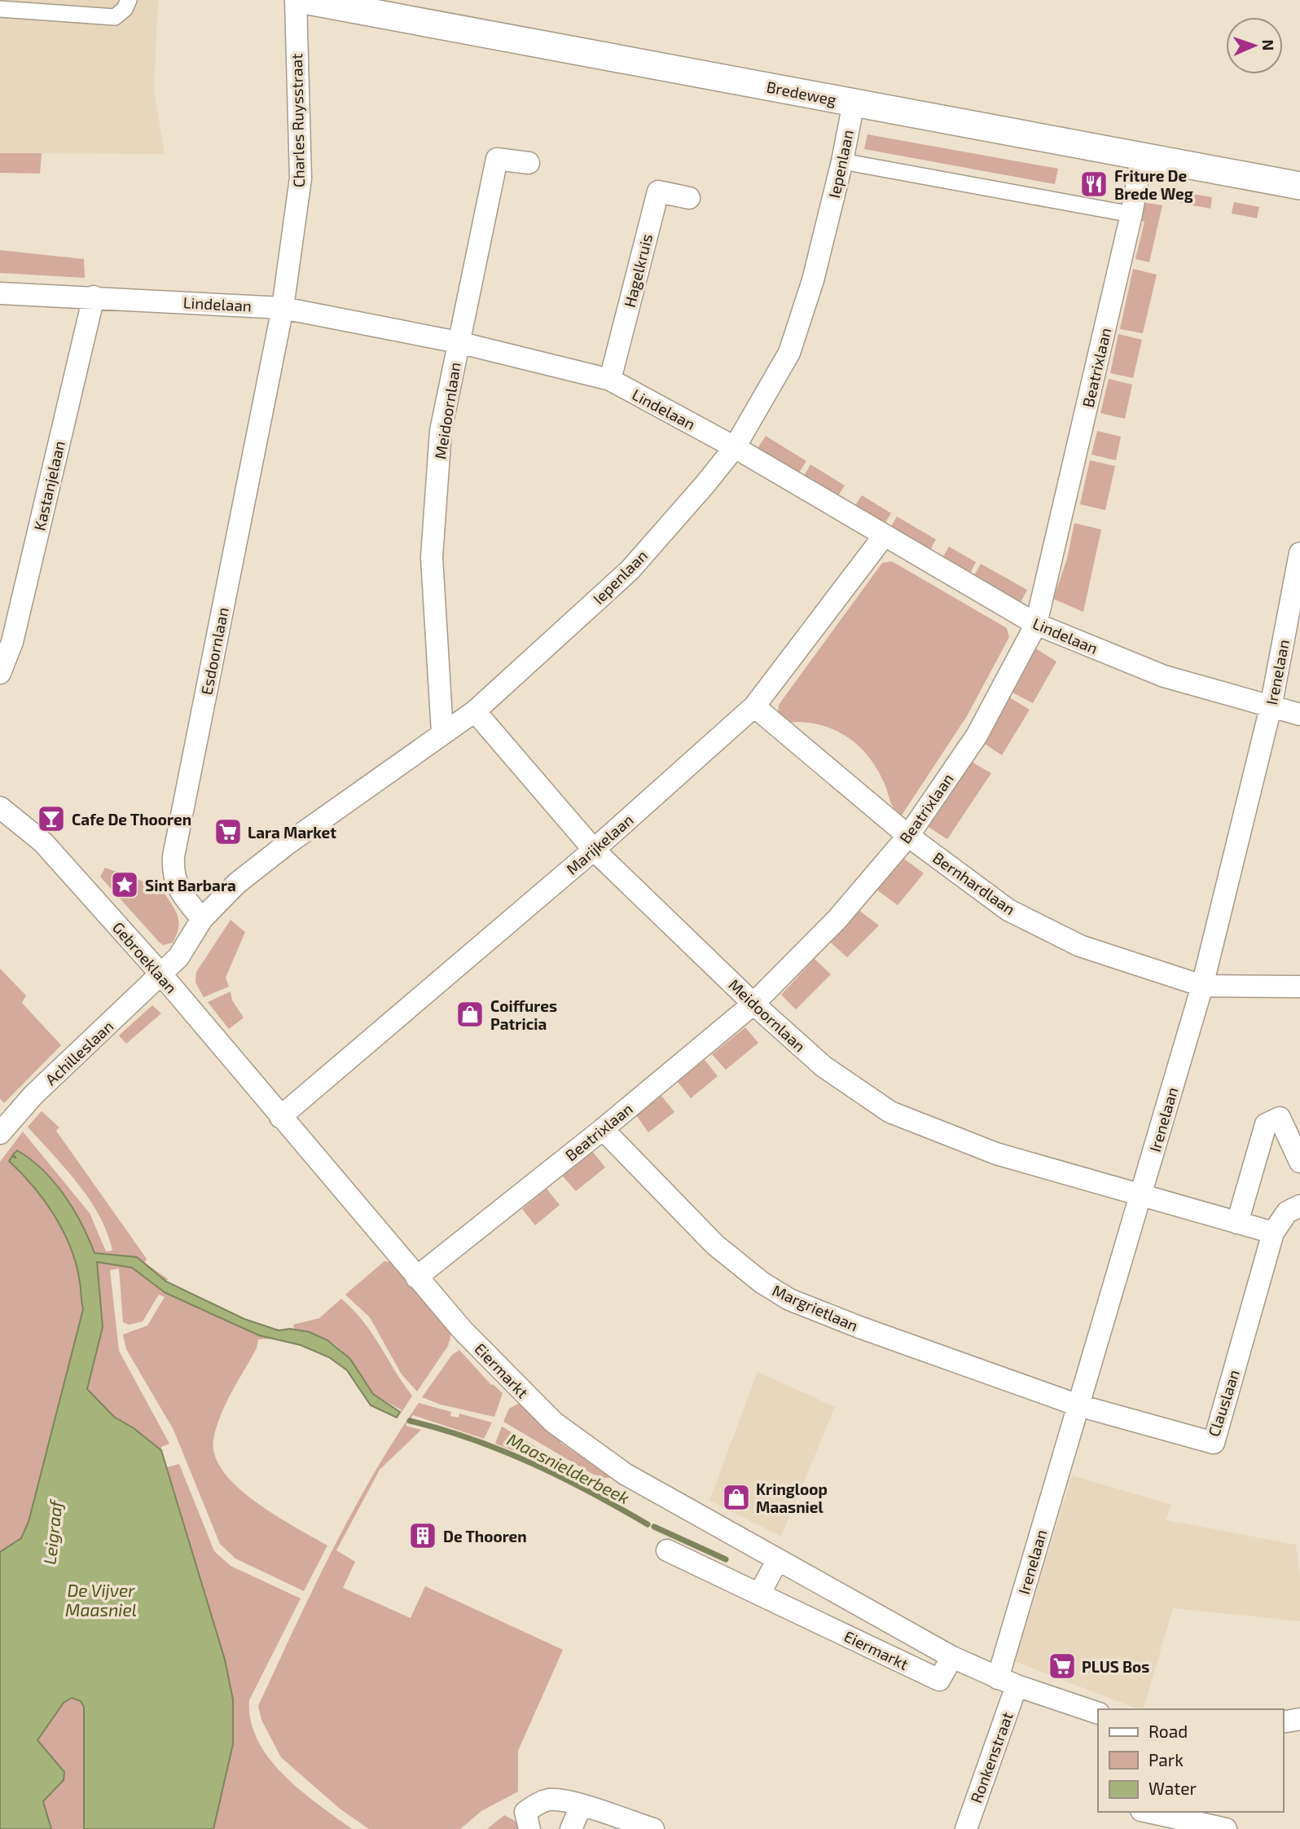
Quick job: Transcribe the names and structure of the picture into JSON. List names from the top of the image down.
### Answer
{
  "streets": {
    "street": [
      "Bredeweg",
      "Charles Ruysstraat",
      "Iepenlaan",
      "Hagelkruis",
      "Lindelaan",
      "Beatrixlaan",
      "Meidoornlaan",
      "Kastanjelaan",
      "Esdoornlaan",
      "Irenelaan",
      "Marijkelaan",
      "Bernhardlaan",
      "Gebroeklaan",
      "Achilleslaan",
      "Margrietlaan",
      "Eiermarkt",
      "Clauslaan",
      "Ronkenstraat"
    ]
  },
  "crossings": [
    ["Bredeweg", "Iepenlaan"],
    ["Bredeweg", "Beatrixlaan"],
    ["Charles Ruysstraat", "Lindelaan"],
    ["Charles Ruysstraat", "Esdoornlaan"],
    ["Iepenlaan", "Lindelaan"],
    ["Iepenlaan", "Meidoornlaan"],
    ["Iepenlaan", "Esdoornlaan"],
    ["Hagelkruis", "Lindelaan"],
    ["Lindelaan", "Beatrixlaan"],
    ["Lindelaan", "Meidoornlaan"],
    ["Lindelaan", "Kastanjelaan"],
    ["Lindelaan", "Esdoornlaan"],
    ["Lindelaan", "Irenelaan"],
    ["Lindelaan", "Marijkelaan"],
    ["Beatrixlaan", "Meidoornlaan"],
    ["Beatrixlaan", "Bernhardlaan"],
    ["Beatrixlaan", "Margrietlaan"],
    ["Beatrixlaan", "Eiermarkt"],
    ["Meidoornlaan", "Irenelaan"],
    ["Meidoornlaan", "Marijkelaan"],
    ["Irenelaan", "Bernhardlaan"],
    ["Irenelaan", "Margrietlaan"],
    ["Irenelaan", "Eiermarkt"],
    ["Irenelaan", "Clauslaan"],
    ["Irenelaan", "Ronkenstraat"],
    ["Marijkelaan", "Bernhardlaan"],
    ["Marijkelaan", "Gebroeklaan"],
    ["Marijkelaan", "Eiermarkt"],
    ["Gebroeklaan", "Achilleslaan"],
    ["Gebroeklaan", "Eiermarkt"],
    ["Margrietlaan", "Clauslaan"],
    ["Eiermarkt", "Ronkenstraat"]
  ],
  "water": ["Maasnielderbeek", "Leigraaf", "De Vijver Maasniel"],
  "places": {
    "restaurant": ["Friture De Brede Weg"],
    "bar": ["Cafe De Thooren"],
    "supermarket": ["Lara Market", "PLUS Bos"],
    "place": ["Sint Barbara"],
    "shop": ["Coiffures Patricia", "Kringloop Maasniel"],
    "building": ["De Thooren"]
  },
  "legend": ["Road", "Park", "Water"],
  "north": "right"
}
